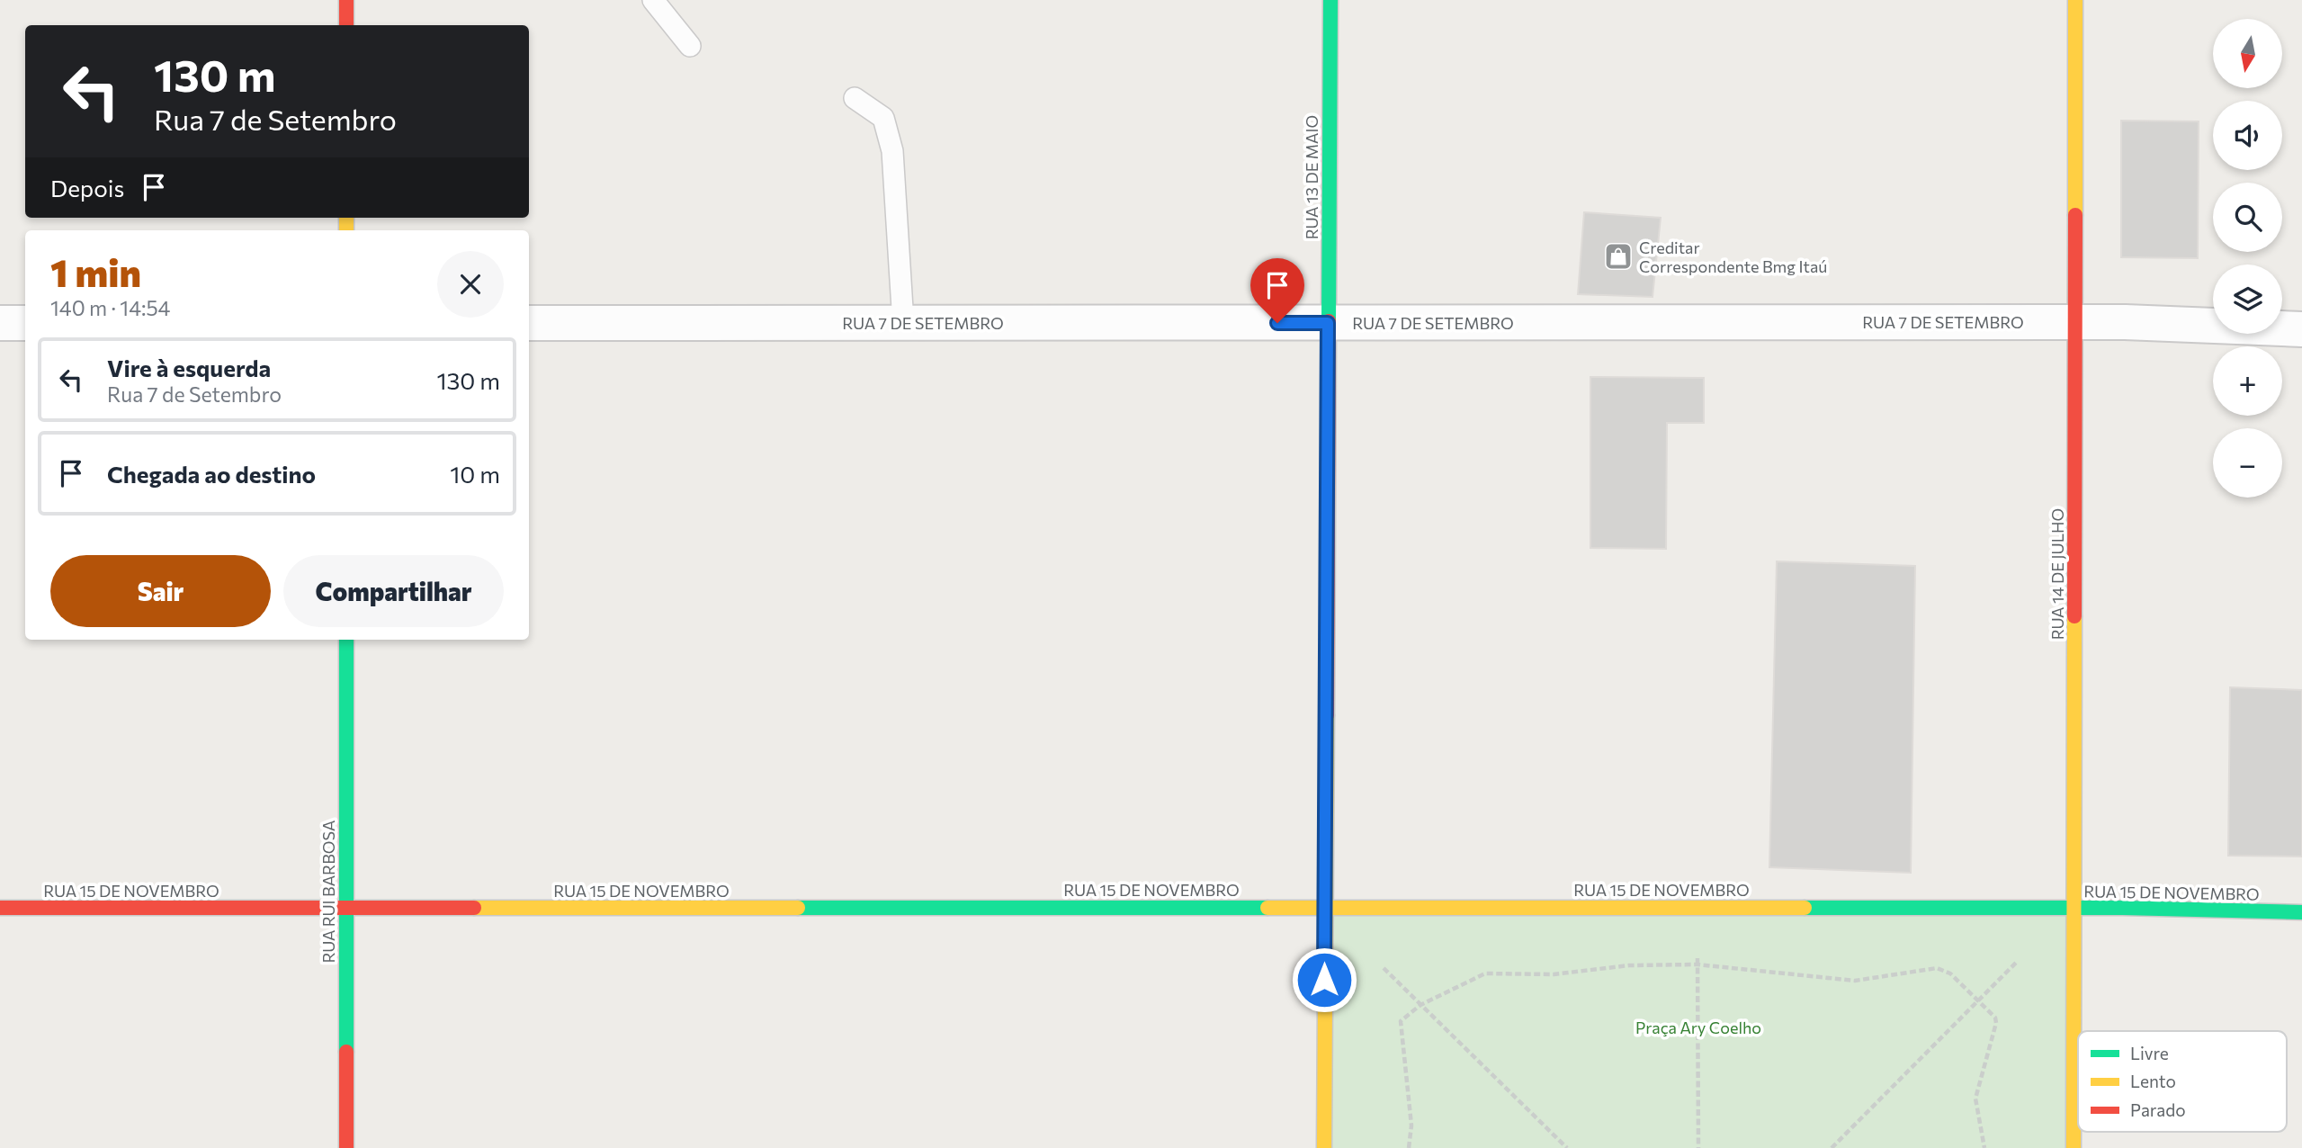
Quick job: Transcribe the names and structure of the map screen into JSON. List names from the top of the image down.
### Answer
{
  "streets": {
    "street": [
      "RUA 13 DE MAIO",
      "RUA 7 DE SETEMBRO",
      "RUA 14 DE JULHO",
      "RUA 15 DE NOVEMBRO",
      "RUA RUI BARBOSA"
    ]
  },
  "crossings": [
    ["RUA 13 DE MAIO", "RUA 7 DE SETEMBRO"],
    ["RUA 13 DE MAIO", "RUA 15 DE NOVEMBRO"],
    ["RUA 7 DE SETEMBRO", "RUA 14 DE JULHO"],
    ["RUA 14 DE JULHO", "RUA 15 DE NOVEMBRO"],
    ["RUA 15 DE NOVEMBRO", "RUA RUI BARBOSA"]
  ],
  "parks": ["Praça Ary Coelho"],
  "places": {
    "shop": ["Creditar Correspondente Bmg Itaú"]
  },
  "legend": ["Livre", "Lento", "Parado"],
  "north": "bottom",
  "page": {
    "map_buttons": ["+", "−"],
    "turn": ["130 m", "Rua 7 de Setembro"],
    "then": "Depois",
    "heading": ["1 min", "140 m · 14:54"],
    "list": [
      {
        "name": "Vire à esquerda",
        "note": "Rua 7 de Setembro",
        "value": "130 m"
      },
      {
        "name": "Chegada ao destino",
        "value": "10 m"
      }
    ],
    "buttons": ["Sair", "Compartilhar"]
  }
}
